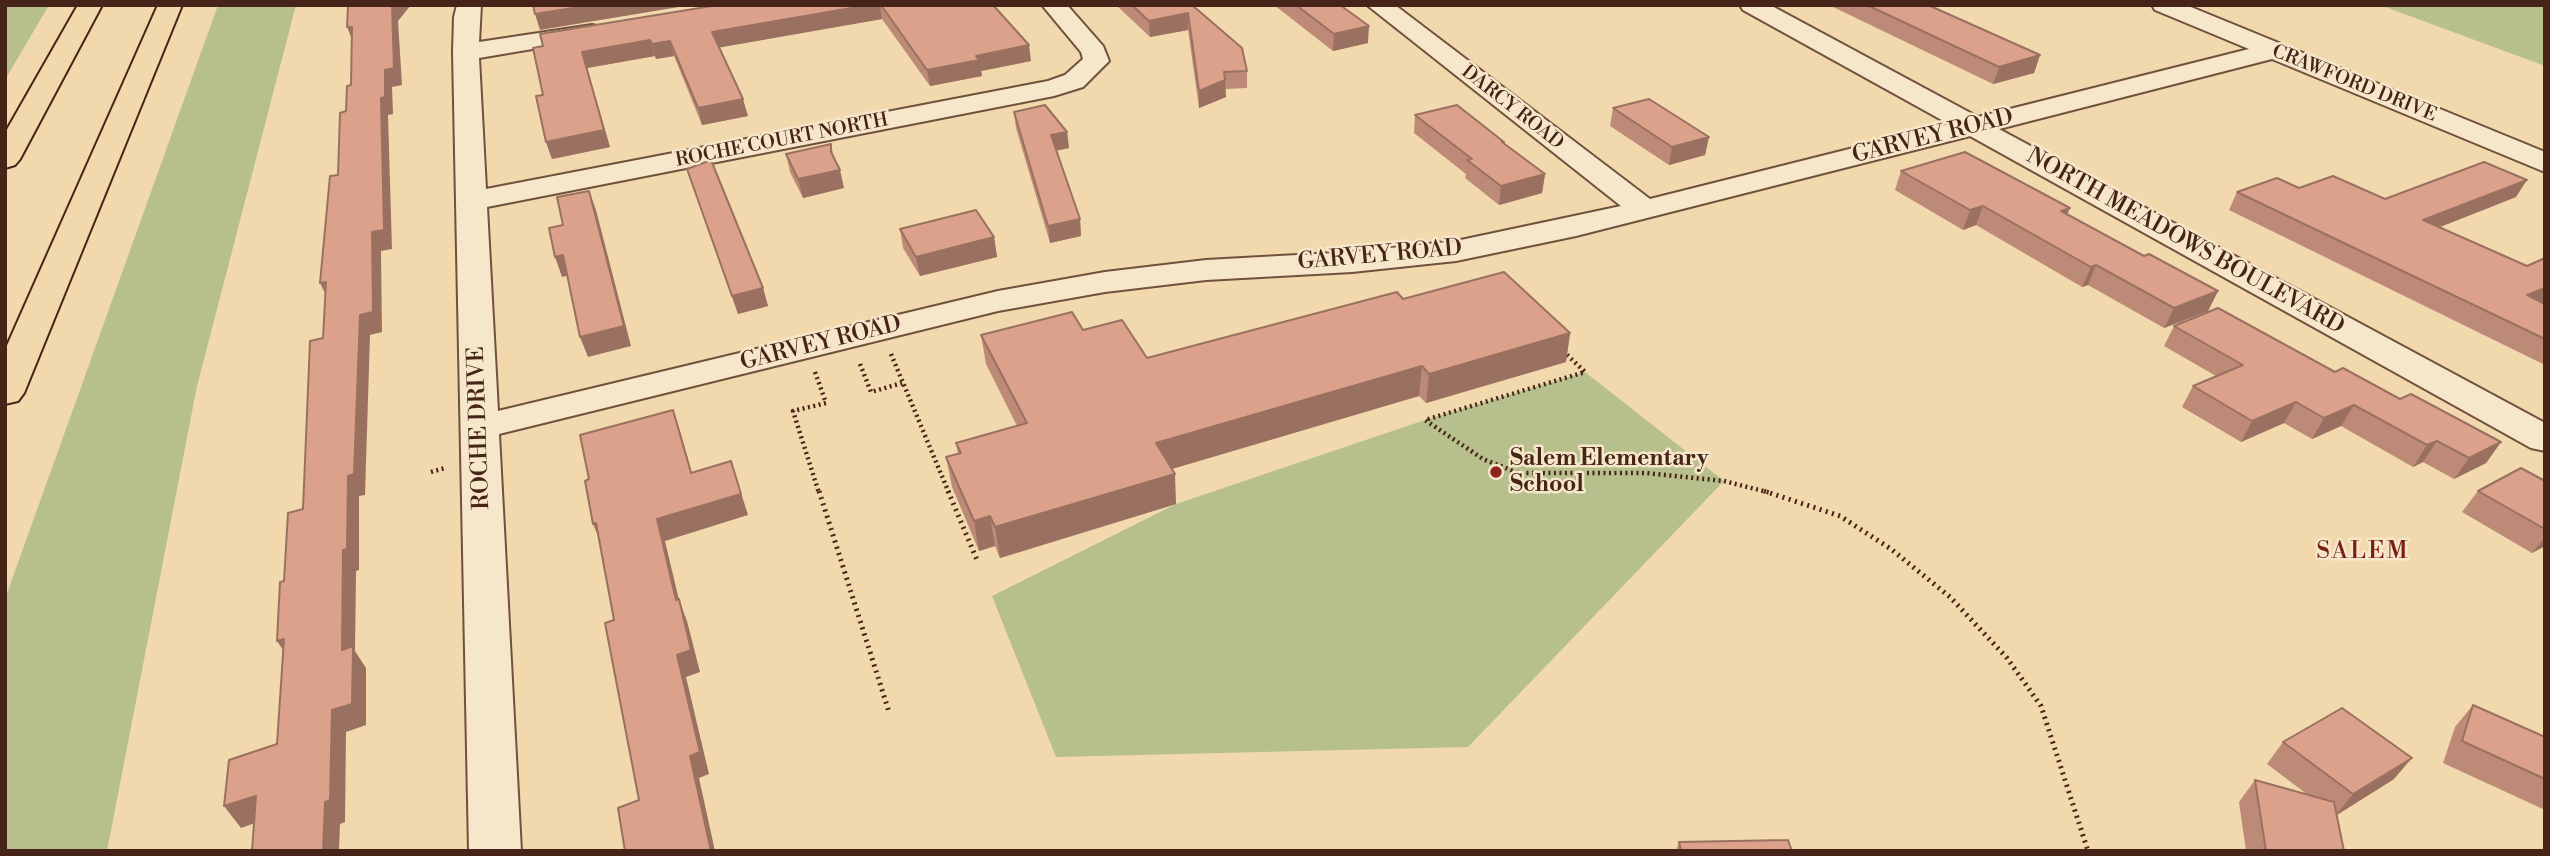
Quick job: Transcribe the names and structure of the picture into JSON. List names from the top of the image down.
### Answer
{
  "streets": {
    "street": [
      "CRAWFORD DRIVE",
      "DARCY ROAD",
      "GARVEY ROAD",
      "ROCHE COURT NORTH",
      "NORTH MEADOWS BOULEVARD",
      "ROCHE DRIVE"
    ]
  },
  "crossings": [
    ["CRAWFORD DRIVE", "GARVEY ROAD"],
    ["DARCY ROAD", "GARVEY ROAD"],
    ["GARVEY ROAD", "NORTH MEADOWS BOULEVARD"],
    ["GARVEY ROAD", "ROCHE DRIVE"],
    ["ROCHE COURT NORTH", "ROCHE DRIVE"]
  ],
  "districts": ["SALEM"],
  "places": ["Salem Elementary School"]
}
